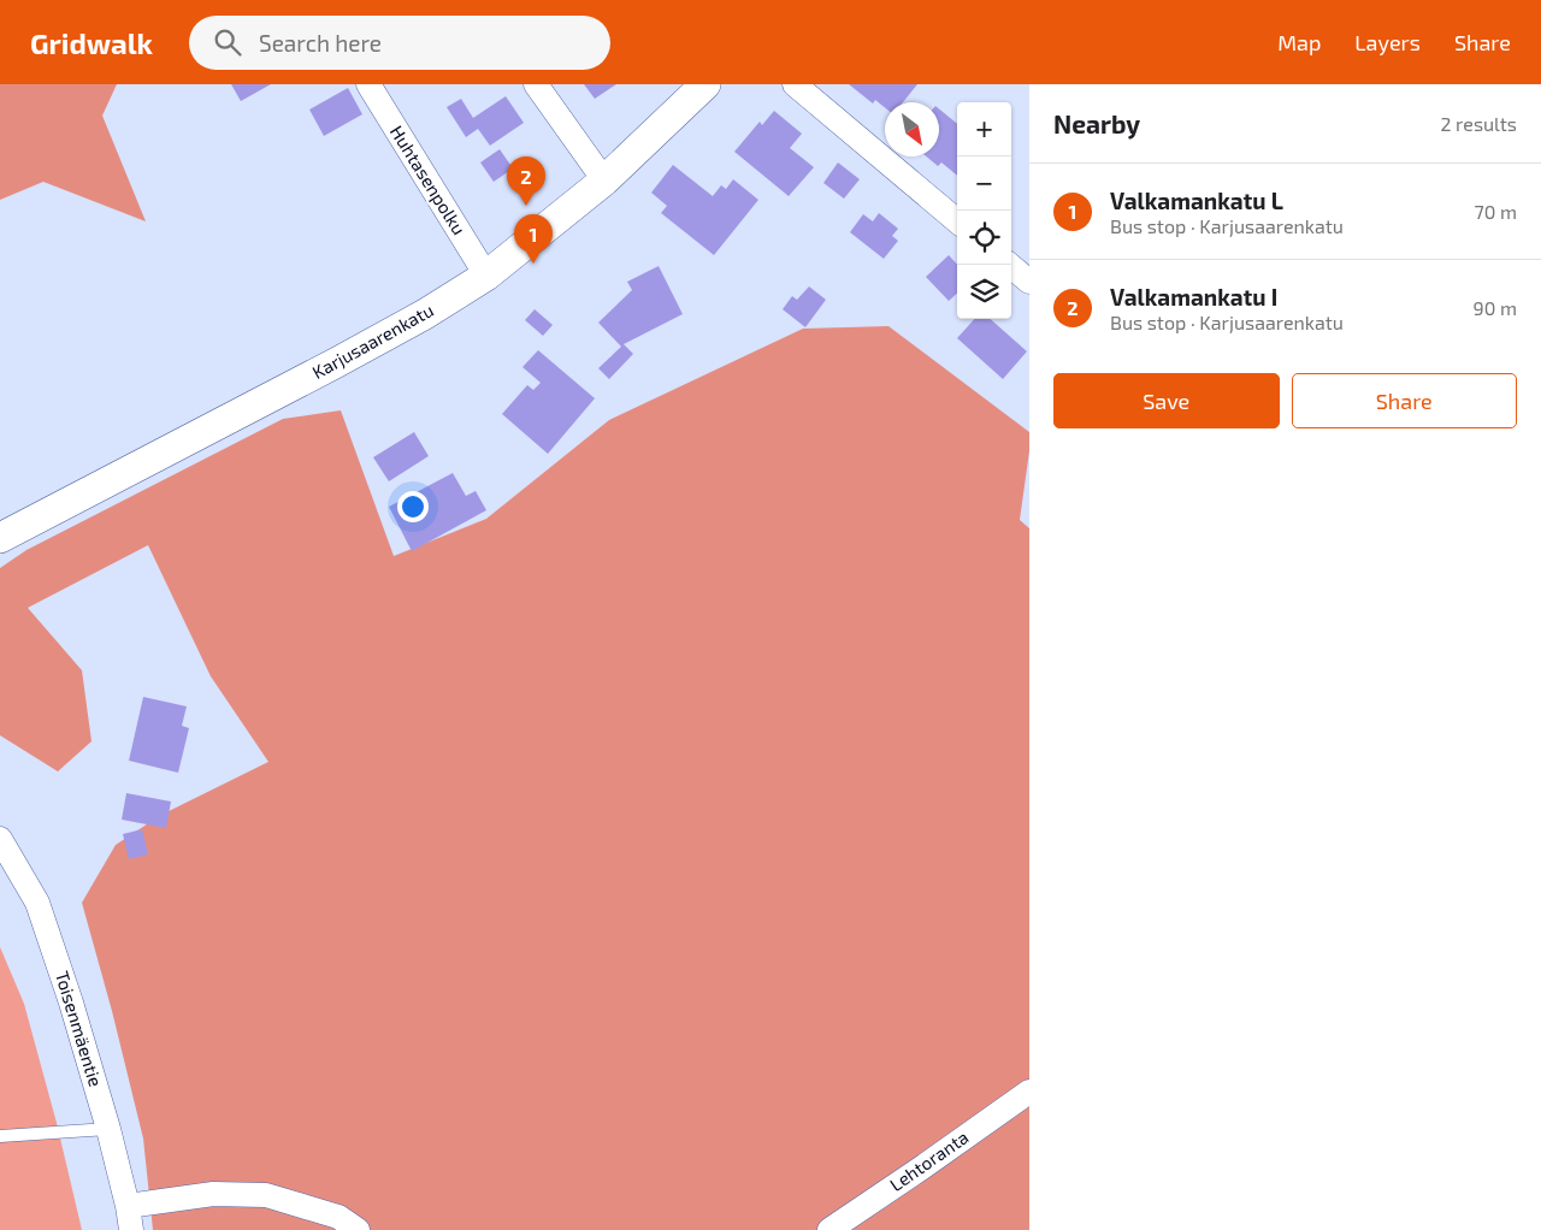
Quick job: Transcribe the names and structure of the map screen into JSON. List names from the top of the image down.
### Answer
{
  "streets": {
    "street": [
      "Huhtasenpolku",
      "Karjusaarenkatu",
      "Toisenmäentie",
      "Lehtoranta"
    ]
  },
  "crossings": [
    ["Huhtasenpolku", "Karjusaarenkatu"]
  ],
  "north": "bottom right",
  "page": {
    "header": "Gridwalk",
    "search": "Search here",
    "nav": ["Map", "Layers", "Share"],
    "heading": ["Nearby", "2 results"],
    "map_buttons": ["+", "−"],
    "pins": ["2", "1"],
    "list": [
      {
        "mark": "1",
        "name": "Valkamankatu L",
        "note": "Bus stop · Karjusaarenkatu",
        "value": "70 m"
      },
      {
        "mark": "2",
        "name": "Valkamankatu I",
        "note": "Bus stop · Karjusaarenkatu",
        "value": "90 m"
      }
    ],
    "buttons": ["Save", "Share"]
  }
}
